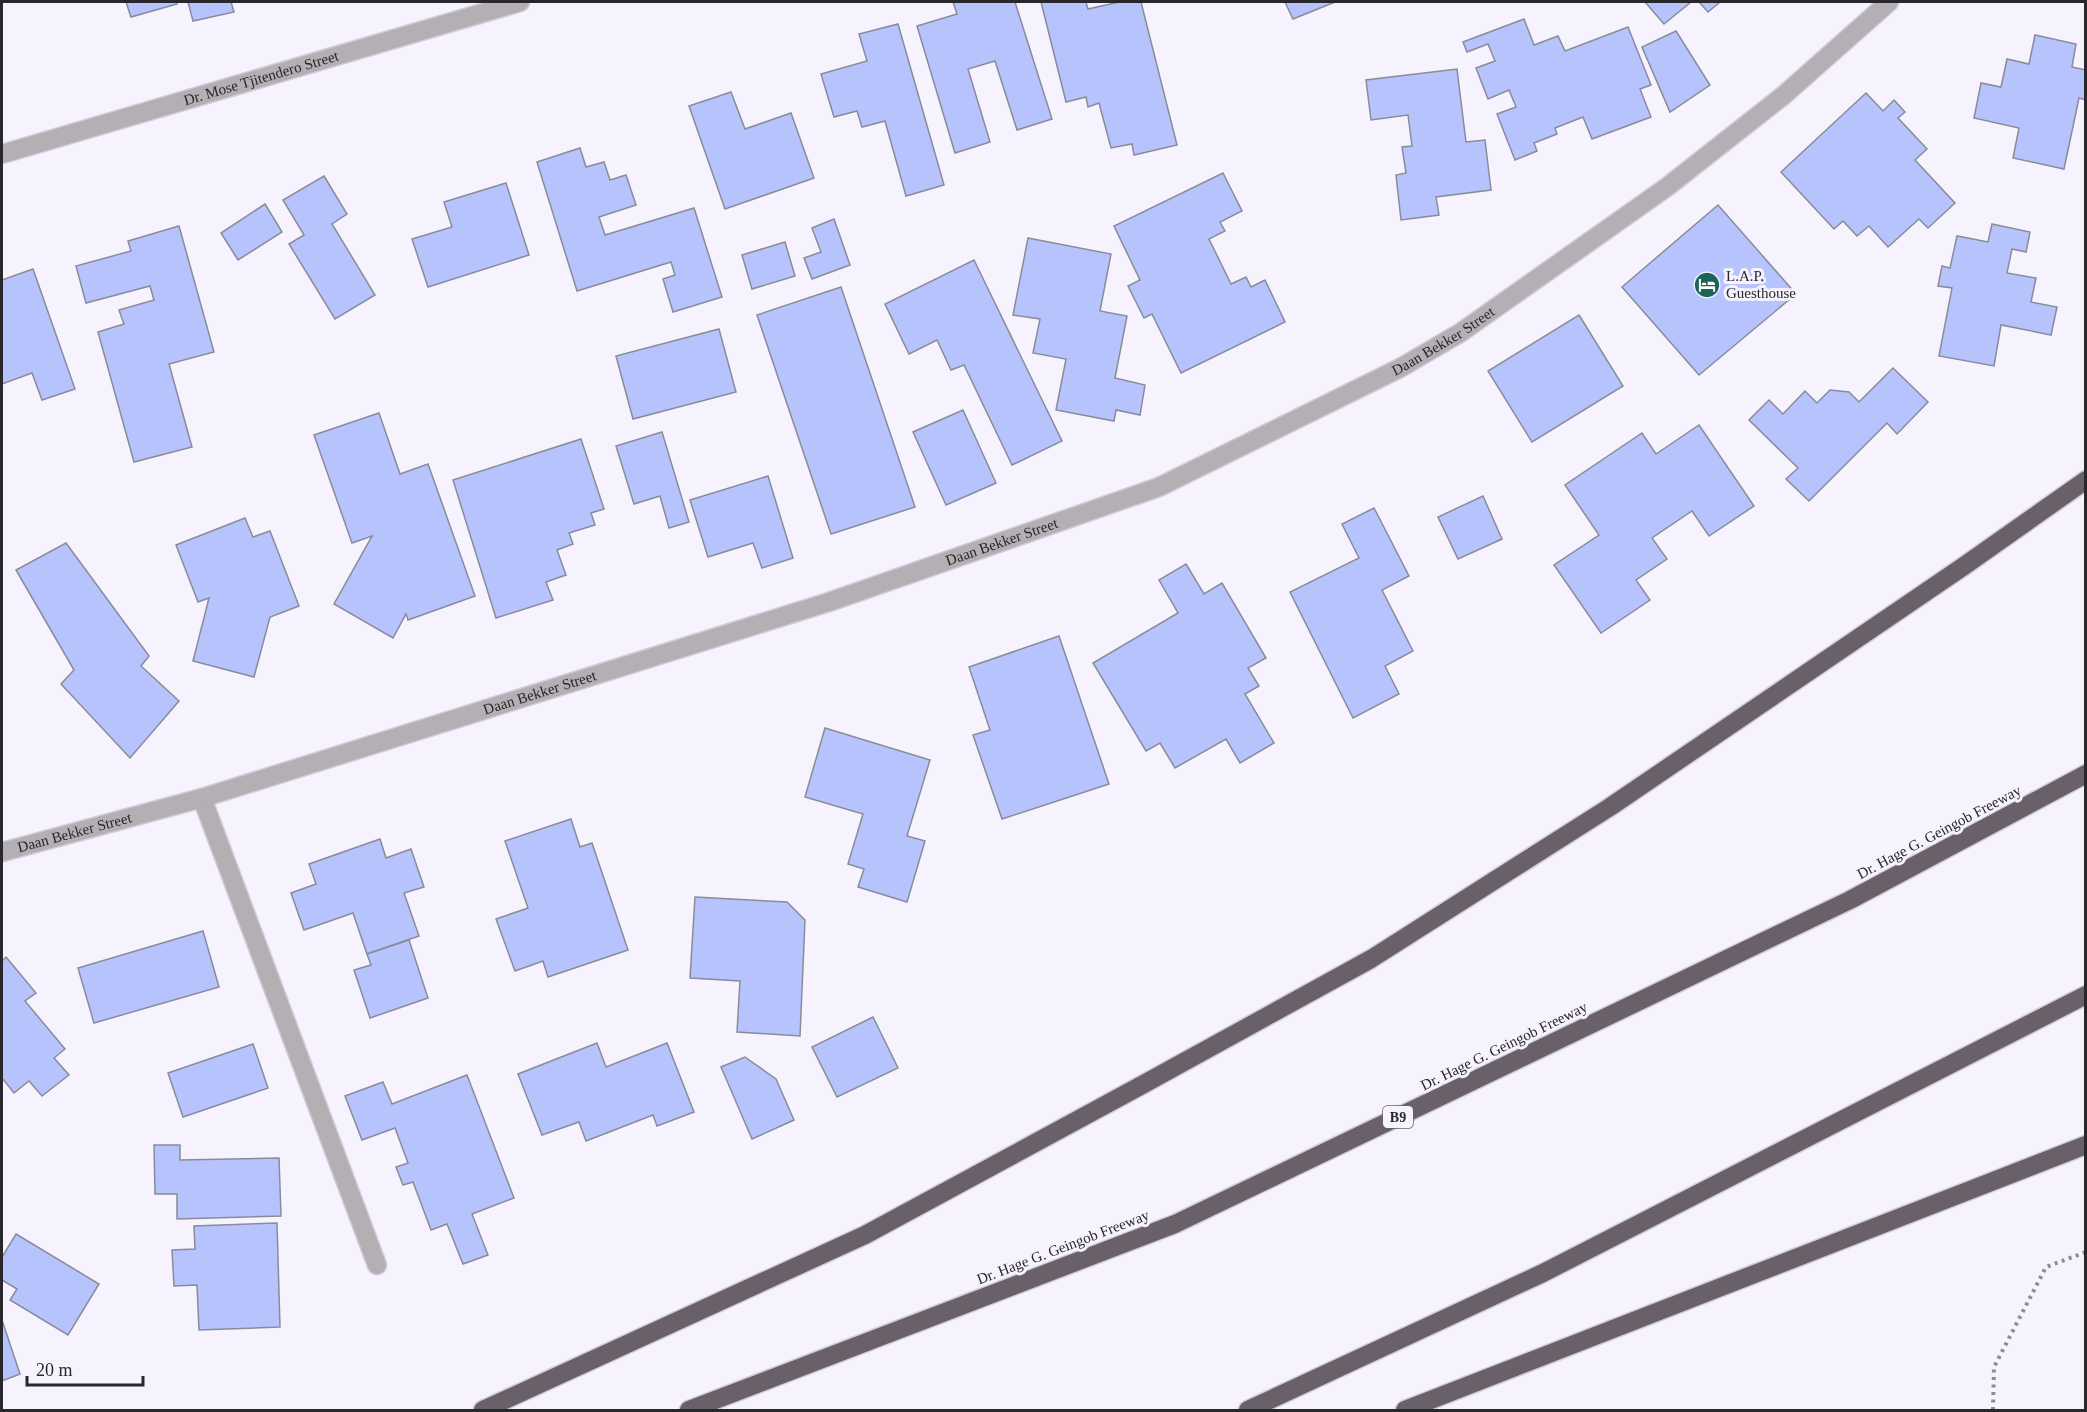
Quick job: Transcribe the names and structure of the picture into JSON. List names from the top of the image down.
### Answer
{
  "streets": {
    "highway": ["Dr. Hage G. Geingob Freeway", "B9"],
    "street": ["Dr. Mose Tjitendero Street", "Daan Bekker Street"]
  },
  "places": {
    "hotel": ["L.A.P. Guesthouse"]
  },
  "scale_bar": "20 m"
}
